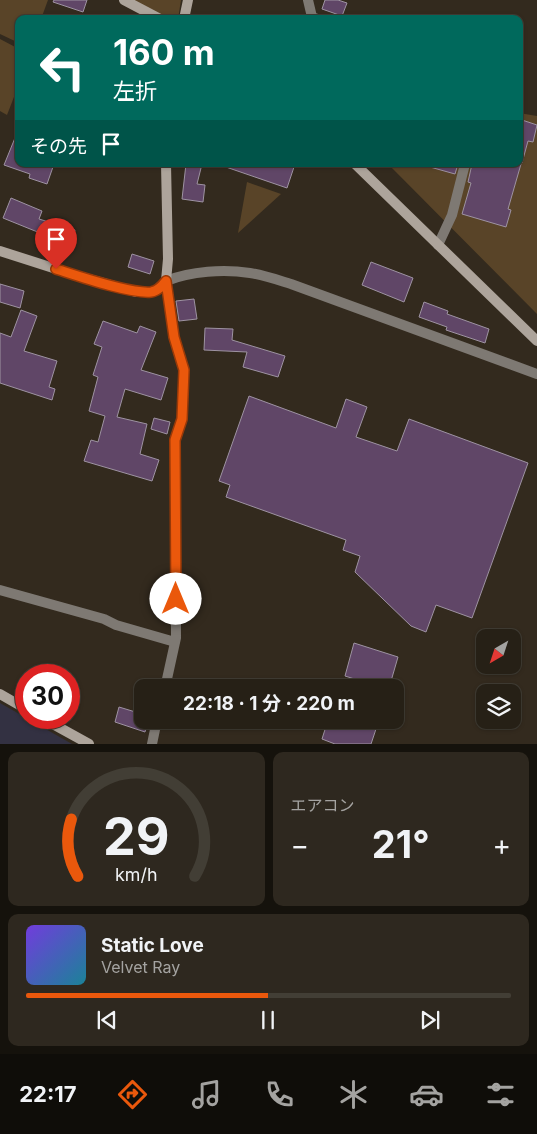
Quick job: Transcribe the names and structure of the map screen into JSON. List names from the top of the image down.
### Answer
{
  "north": "bottom left",
  "page": {
    "turn": ["160 m", "左折"],
    "then": "その先",
    "limit": "30",
    "trip": "22:18 · 1 分 · 220 m",
    "tile": "エアコン",
    "heat": ["−", "21°", "+"],
    "song": ["Static Love", "Velvet Ray"],
    "tabs": "22:17",
    "gauge": ["29", "km/h"]
  }
}
